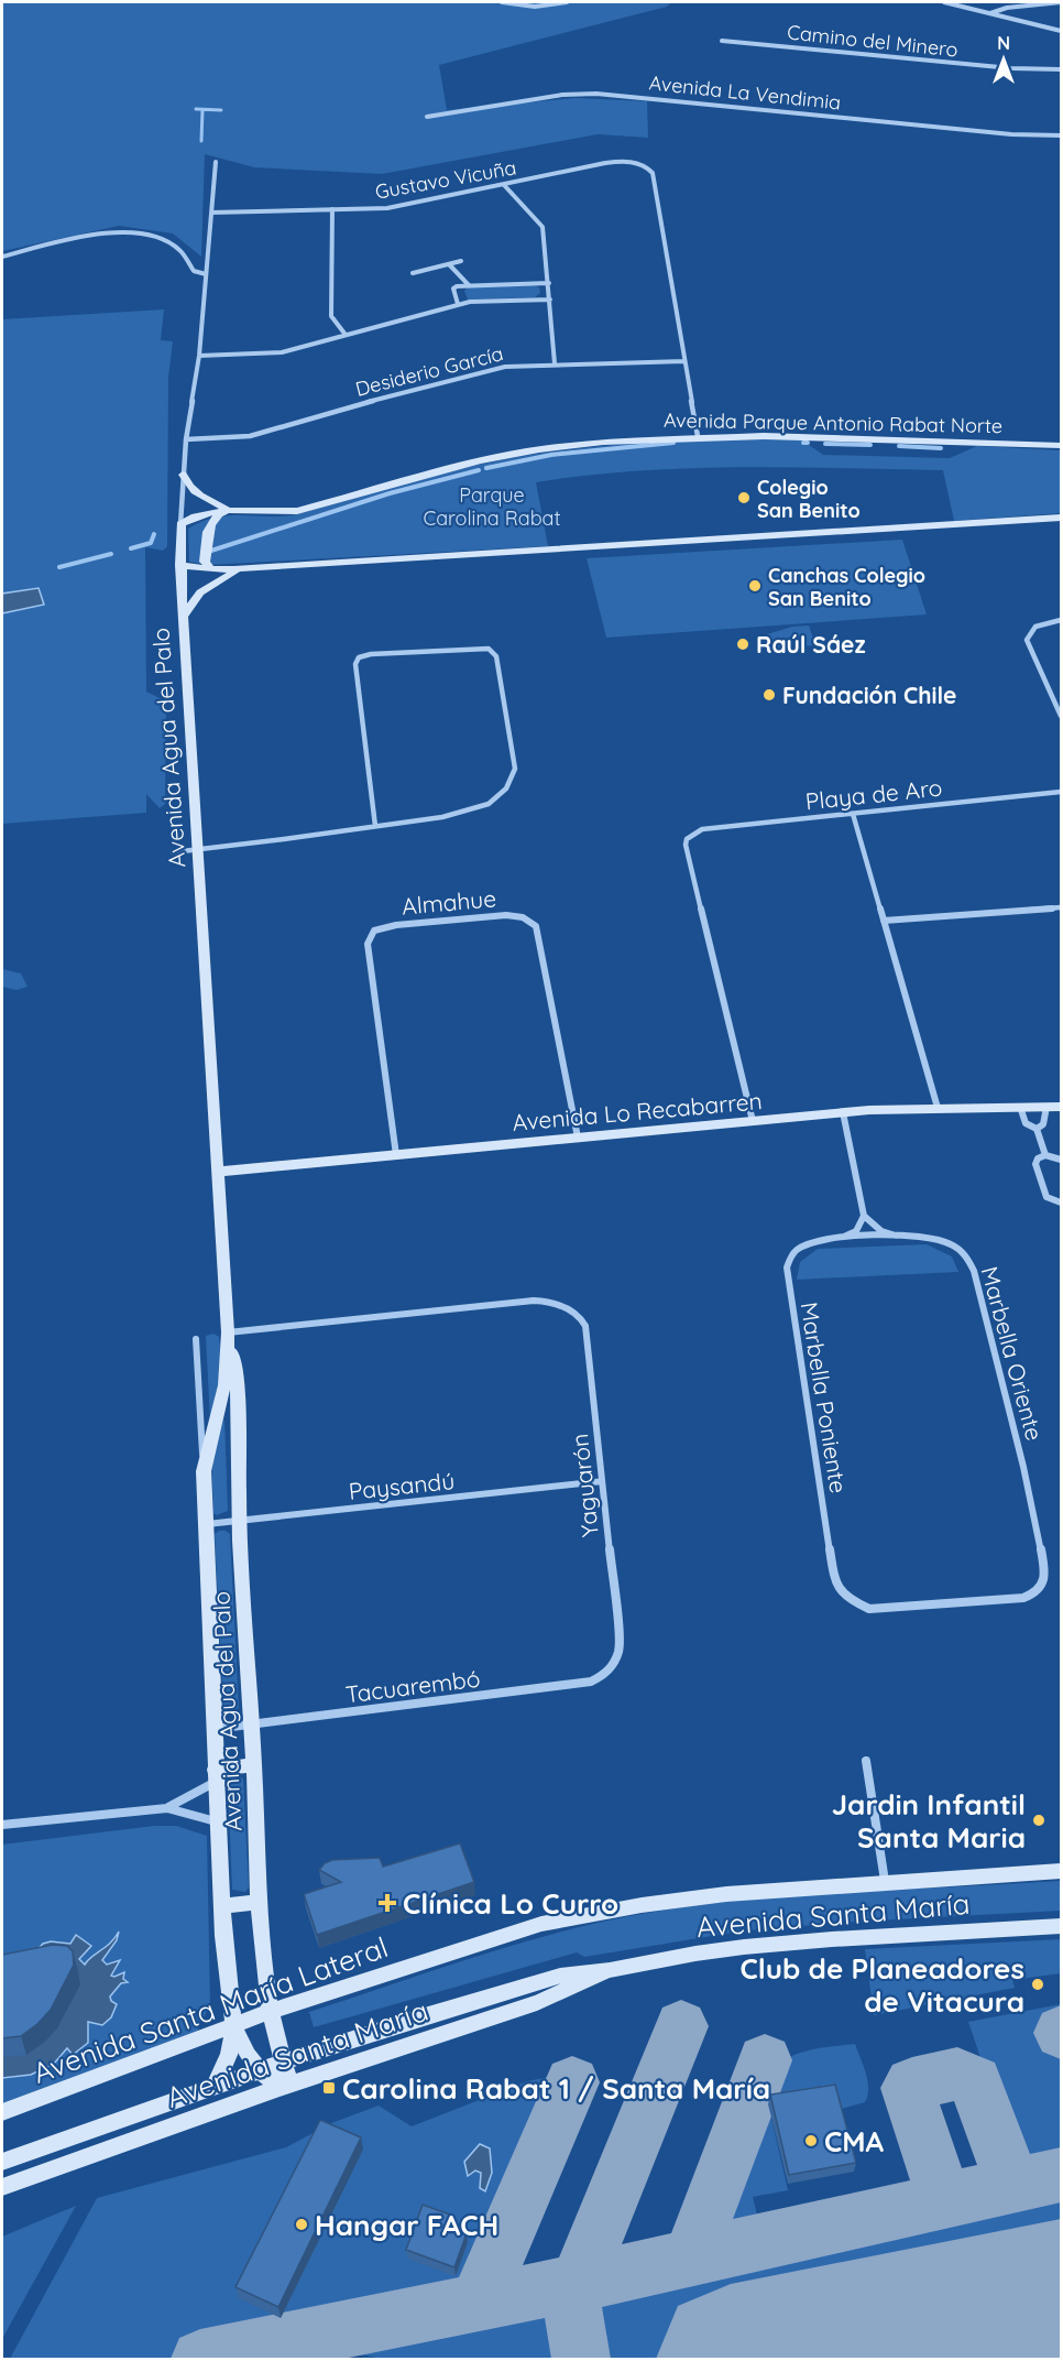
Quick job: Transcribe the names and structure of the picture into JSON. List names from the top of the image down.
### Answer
{
  "streets": {
    "street": [
      "Camino del Minero",
      "Avenida La Vendimia",
      "Gustavo Vicuña",
      "Desiderio García",
      "Avenida Parque Antonio Rabat Norte",
      "Avenida Agua del Palo",
      "Playa de Aro",
      "Almahue",
      "Avenida Lo Recabarren",
      "Marbella Oriente",
      "Marbella Poniente",
      "Paysandú",
      "Yaguarón",
      "Tacuarembó",
      "Avenida Santa María",
      "Avenida Santa María Lateral"
    ]
  },
  "crossings": [
    ["Gustavo Vicuña", "Desiderio García"],
    ["Gustavo Vicuña", "Avenida Agua del Palo"],
    ["Desiderio García", "Avenida Agua del Palo"],
    ["Avenida Parque Antonio Rabat Norte", "Avenida Agua del Palo"],
    ["Avenida Agua del Palo", "Avenida Lo Recabarren"],
    ["Avenida Agua del Palo", "Paysandú"],
    ["Avenida Agua del Palo", "Yaguarón"],
    ["Avenida Agua del Palo", "Tacuarembó"],
    ["Avenida Agua del Palo", "Avenida Santa María"],
    ["Avenida Agua del Palo", "Avenida Santa María Lateral"],
    ["Playa de Aro", "Avenida Lo Recabarren"],
    ["Almahue", "Avenida Lo Recabarren"],
    ["Marbella Oriente", "Marbella Poniente"],
    ["Paysandú", "Yaguarón"],
    ["Yaguarón", "Tacuarembó"]
  ],
  "parks": ["Parque Carolina Rabat"],
  "places": {
    "other": [
      "Colegio San Benito",
      "Canchas Colegio San Benito",
      "Raúl Sáez",
      "Fundación Chile",
      "Jardin Infantil Santa Maria",
      "Club de Planeadores de Vitacura",
      "CMA",
      "Hangar FACH"
    ],
    "health": ["Clínica Lo Curro"],
    "transit": ["Carolina Rabat 1 / Santa María"]
  },
  "north": "top"
}
